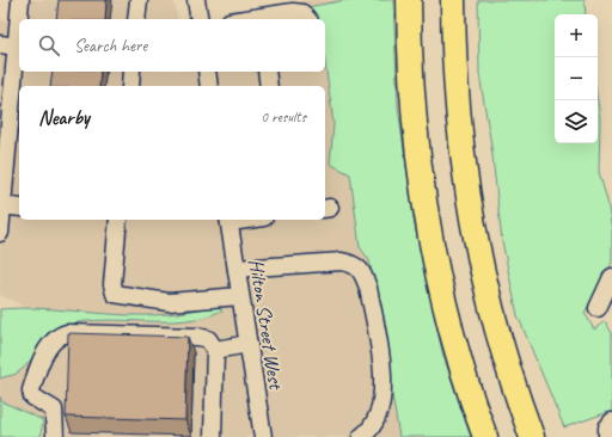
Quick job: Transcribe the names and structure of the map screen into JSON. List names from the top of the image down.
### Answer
{
  "streets": {
    "street": ["Hilton Street West"]
  },
  "page": {
    "map_buttons": ["+", "−"],
    "search": "Search here",
    "heading": ["Nearby", "0 results"]
  }
}
